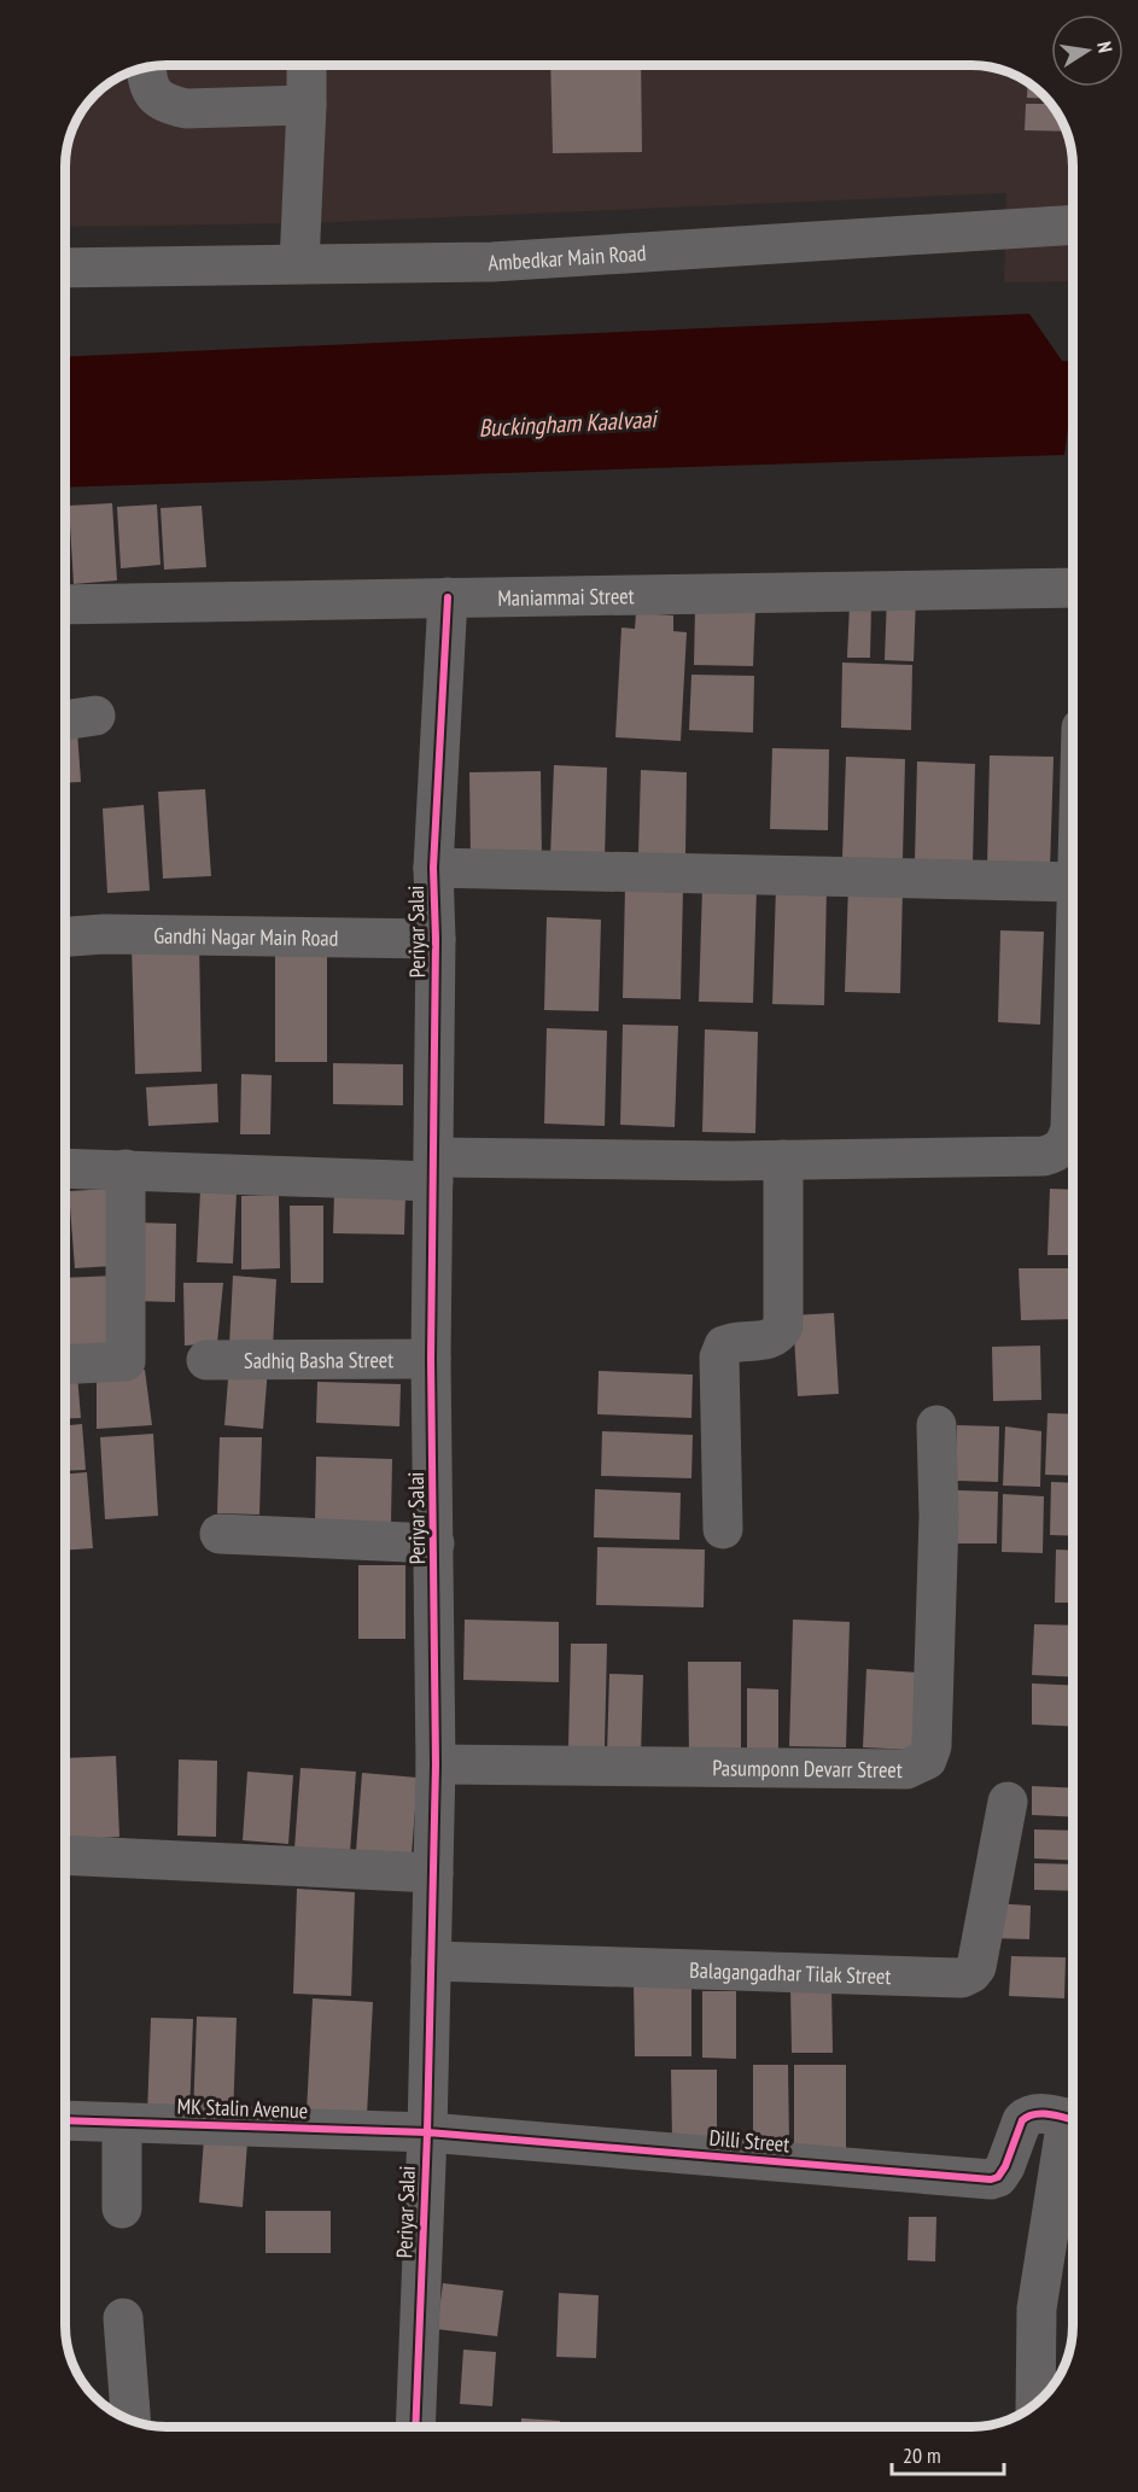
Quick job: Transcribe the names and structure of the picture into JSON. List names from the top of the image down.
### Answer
{
  "streets": {
    "street": [
      "Ambedkar Main Road",
      "Maniammai Street",
      "Periyar Salai",
      "Gandhi Nagar Main Road",
      "Sadhiq Basha Street",
      "Pasumponn Devarr Street",
      "Balagangadhar Tilak Street",
      "MK Stalin Avenue",
      "Dilli Street"
    ]
  },
  "crossings": [
    ["Maniammai Street", "Periyar Salai"],
    ["Periyar Salai", "Gandhi Nagar Main Road"],
    ["Periyar Salai", "Sadhiq Basha Street"],
    ["Periyar Salai", "Pasumponn Devarr Street"],
    ["Periyar Salai", "Balagangadhar Tilak Street"],
    ["Periyar Salai", "MK Stalin Avenue"],
    ["Periyar Salai", "Dilli Street"],
    ["MK Stalin Avenue", "Dilli Street"]
  ],
  "water": ["Buckingham Kaalvaai"],
  "scale_bar": "20 m",
  "north": "right"
}
